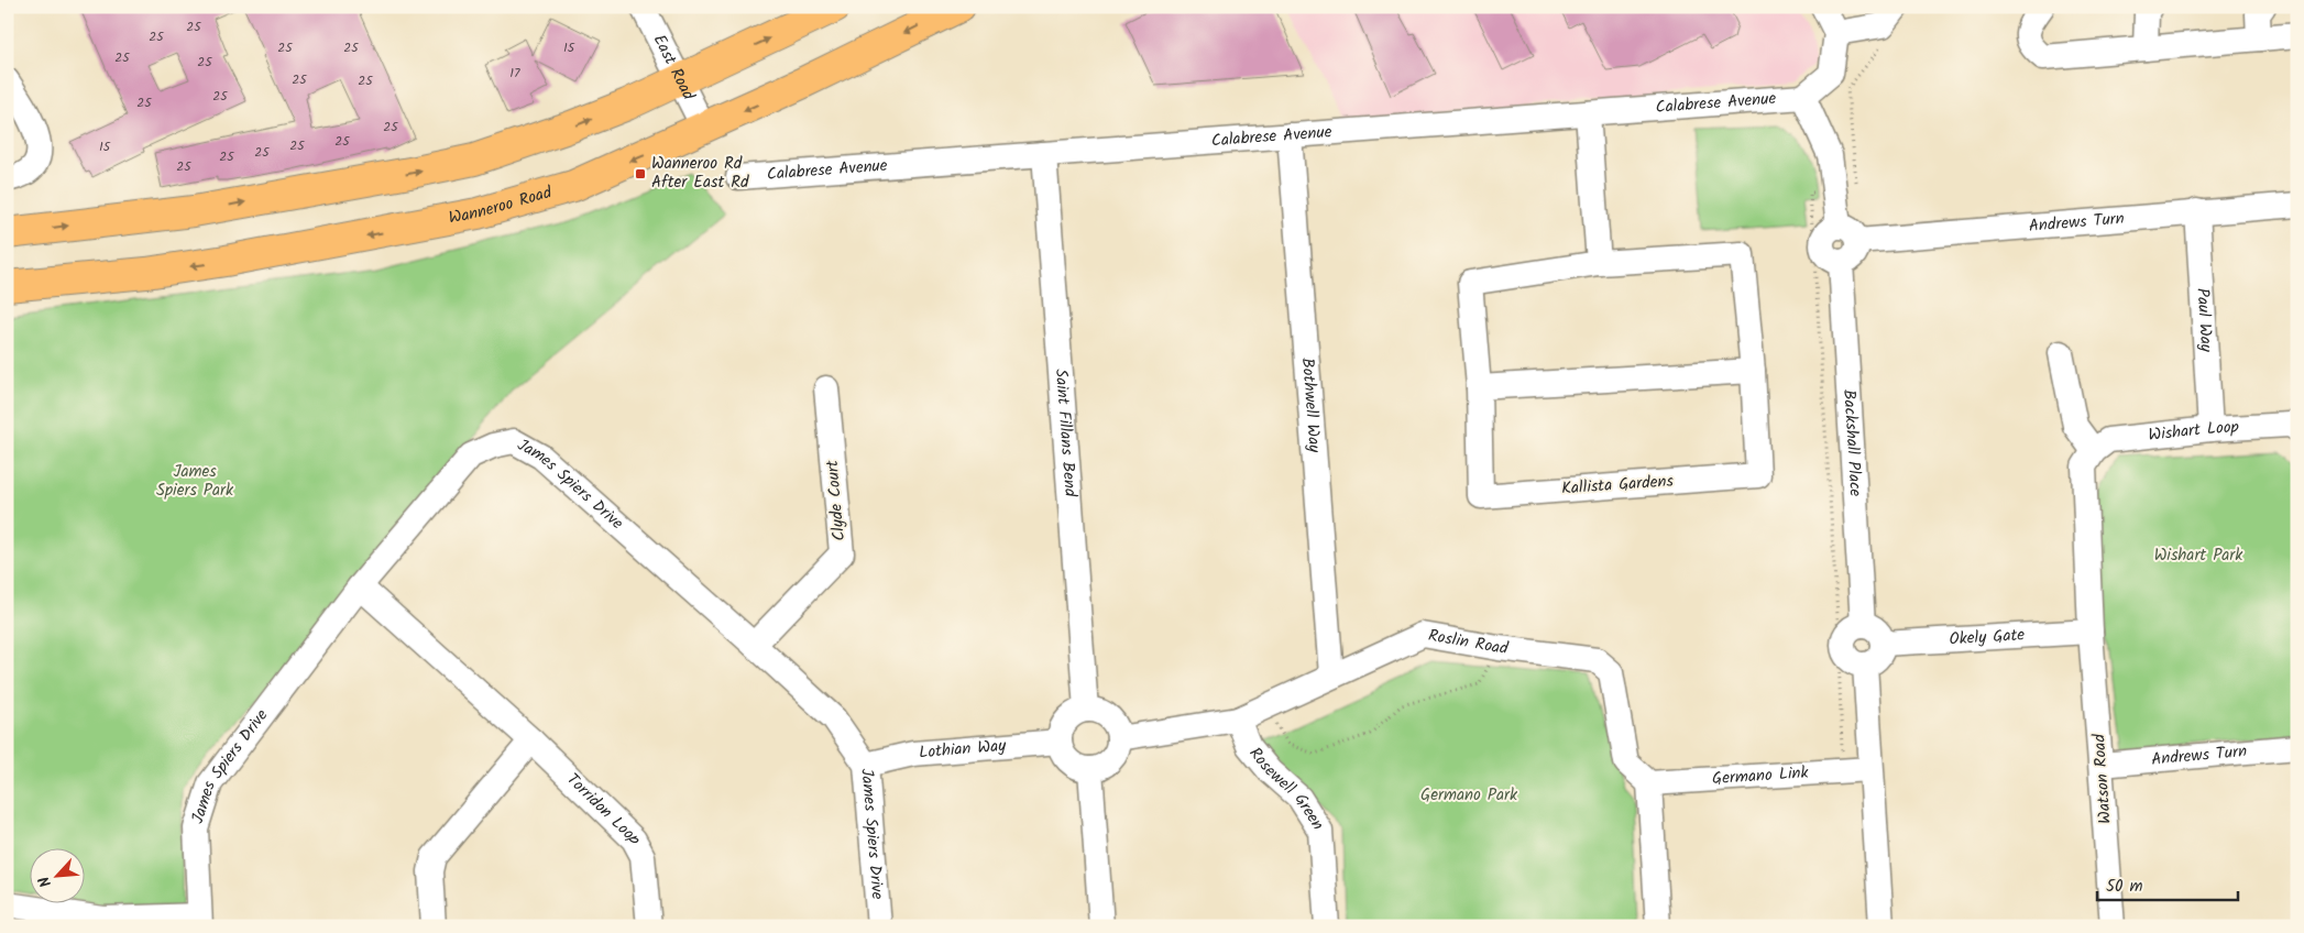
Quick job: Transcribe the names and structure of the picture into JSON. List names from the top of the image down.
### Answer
{
  "streets": {
    "highway": ["Wanneroo Road"],
    "street": [
      "East Road",
      "Calabrese Avenue",
      "Andrews Turn",
      "Paul Way",
      "Bothwell Way",
      "Wishart Loop",
      "Saint Fillans Bend",
      "Backshall Place",
      "Kallista Gardens",
      "James Spiers Drive",
      "Clyde Court",
      "Okely Gate",
      "Roslin Road",
      "Lothian Way",
      "Germano Link",
      "Watson Road",
      "Rosewell Green",
      "Torridon Loop"
    ]
  },
  "crossings": [
    ["East Road", "Wanneroo Road"],
    ["Calabrese Avenue", "Bothwell Way"],
    ["Calabrese Avenue", "Saint Fillans Bend"],
    ["Andrews Turn", "Paul Way"],
    ["Andrews Turn", "Backshall Place"],
    ["Andrews Turn", "Watson Road"],
    ["Paul Way", "Wishart Loop"],
    ["Bothwell Way", "Roslin Road"],
    ["Saint Fillans Bend", "Roslin Road"],
    ["Saint Fillans Bend", "Lothian Way"],
    ["Backshall Place", "Okely Gate"],
    ["James Spiers Drive", "Clyde Court"],
    ["James Spiers Drive", "Lothian Way"],
    ["James Spiers Drive", "Torridon Loop"],
    ["Okely Gate", "Watson Road"],
    ["Roslin Road", "Lothian Way"],
    ["Roslin Road", "Germano Link"],
    ["Roslin Road", "Rosewell Green"]
  ],
  "parks": ["James Spiers Park", "Wishart Park", "Germano Park"],
  "places": {
    "transit": ["Wanneroo Rd After East Rd"]
  },
  "house_numbers": [
    "25",
    "25",
    "25",
    "25",
    "15",
    "25",
    "25",
    "17",
    "25",
    "25",
    "25",
    "25",
    "25",
    "25",
    "25",
    "15",
    "25",
    "25",
    "25"
  ],
  "scale_bar": "50 m",
  "north": "bottom left"
}
